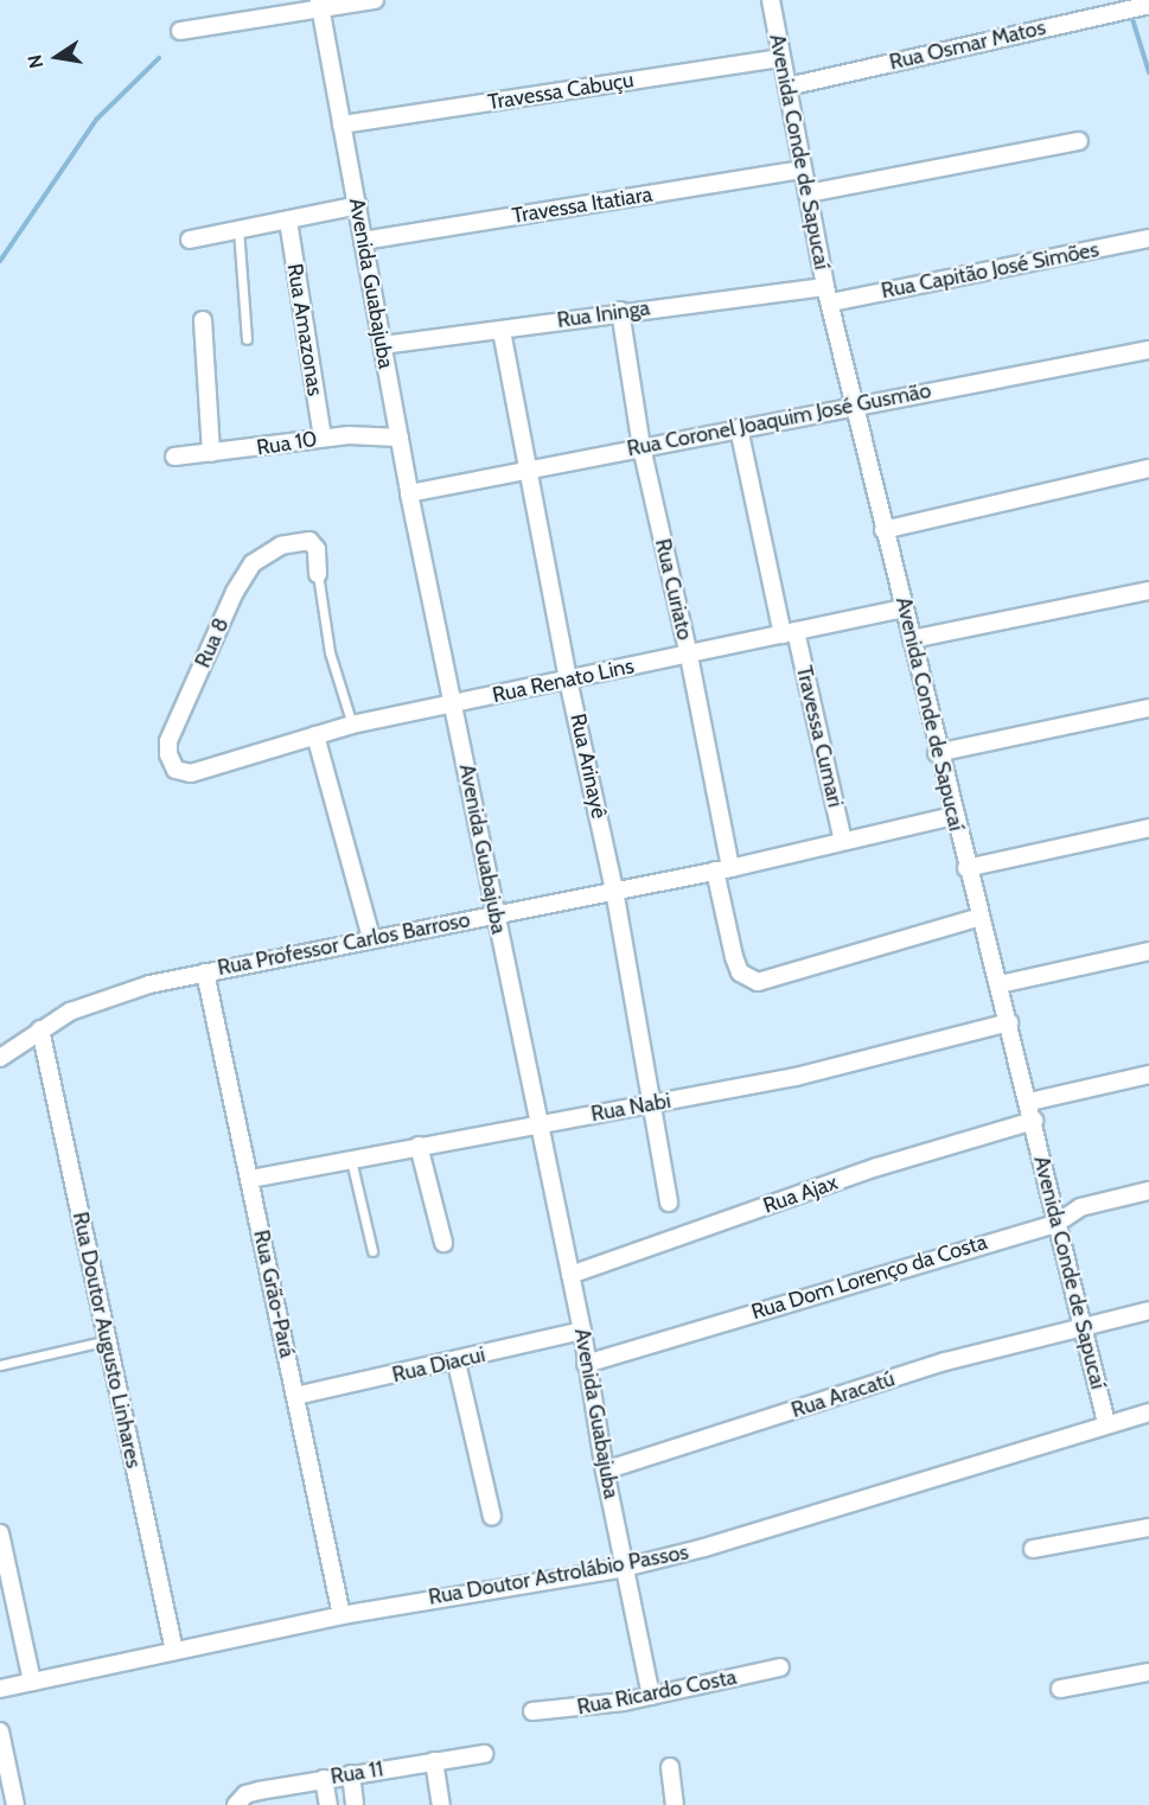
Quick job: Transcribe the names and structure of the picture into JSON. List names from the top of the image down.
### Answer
{
  "streets": {
    "street": [
      "Rua Osmar Matos",
      "Travessa Cabuçu",
      "Avenida Conde de Sapucaí",
      "Travessa Itatiara",
      "Rua Capitão José Simões",
      "Avenida Guabajuba",
      "Rua Ininga",
      "Rua Amazonas",
      "Rua Coronel Joaquim José Gusmão",
      "Rua 10",
      "Rua Curiato",
      "Rua 8",
      "Rua Renato Lins",
      "Travessa Cumari",
      "Rua Arinayê",
      "Rua Professor Carlos Barroso",
      "Rua Nabi",
      "Rua Ajax",
      "Rua Dom Lorenço da Costa",
      "Rua Grão-Pará",
      "Rua Doutor Augusto Linhares",
      "Rua Diacui",
      "Rua Aracatú",
      "Rua Doutor Astrolábio Passos",
      "Rua Ricardo Costa",
      "Rua 11"
    ]
  },
  "crossings": [
    ["Rua Osmar Matos", "Avenida Conde de Sapucaí"],
    ["Travessa Cabuçu", "Avenida Conde de Sapucaí"],
    ["Travessa Cabuçu", "Avenida Guabajuba"],
    ["Avenida Conde de Sapucaí", "Travessa Itatiara"],
    ["Avenida Conde de Sapucaí", "Rua Capitão José Simões"],
    ["Avenida Conde de Sapucaí", "Rua Ininga"],
    ["Avenida Conde de Sapucaí", "Rua Coronel Joaquim José Gusmão"],
    ["Avenida Conde de Sapucaí", "Rua Curiato"],
    ["Avenida Conde de Sapucaí", "Rua Renato Lins"],
    ["Avenida Conde de Sapucaí", "Rua Professor Carlos Barroso"],
    ["Avenida Conde de Sapucaí", "Rua Nabi"],
    ["Avenida Conde de Sapucaí", "Rua Ajax"],
    ["Avenida Conde de Sapucaí", "Rua Dom Lorenço da Costa"],
    ["Avenida Conde de Sapucaí", "Rua Aracatú"],
    ["Avenida Conde de Sapucaí", "Rua Doutor Astrolábio Passos"],
    ["Travessa Itatiara", "Avenida Guabajuba"],
    ["Rua Capitão José Simões", "Rua Ininga"],
    ["Avenida Guabajuba", "Rua Ininga"],
    ["Avenida Guabajuba", "Rua Coronel Joaquim José Gusmão"],
    ["Avenida Guabajuba", "Rua 10"],
    ["Avenida Guabajuba", "Rua Renato Lins"],
    ["Avenida Guabajuba", "Rua Professor Carlos Barroso"],
    ["Avenida Guabajuba", "Rua Nabi"],
    ["Avenida Guabajuba", "Rua Ajax"],
    ["Avenida Guabajuba", "Rua Dom Lorenço da Costa"],
    ["Avenida Guabajuba", "Rua Diacui"],
    ["Avenida Guabajuba", "Rua Aracatú"],
    ["Avenida Guabajuba", "Rua Doutor Astrolábio Passos"],
    ["Avenida Guabajuba", "Rua Ricardo Costa"],
    ["Rua Ininga", "Rua Curiato"],
    ["Rua Ininga", "Rua Arinayê"],
    ["Rua Amazonas", "Rua 10"],
    ["Rua Coronel Joaquim José Gusmão", "Rua Curiato"],
    ["Rua Coronel Joaquim José Gusmão", "Travessa Cumari"],
    ["Rua Coronel Joaquim José Gusmão", "Rua Arinayê"],
    ["Rua Curiato", "Rua Renato Lins"],
    ["Rua Curiato", "Rua Professor Carlos Barroso"],
    ["Rua 8", "Rua Renato Lins"],
    ["Rua Renato Lins", "Travessa Cumari"],
    ["Rua Renato Lins", "Rua Arinayê"],
    ["Travessa Cumari", "Rua Professor Carlos Barroso"],
    ["Rua Arinayê", "Rua Professor Carlos Barroso"],
    ["Rua Arinayê", "Rua Nabi"],
    ["Rua Professor Carlos Barroso", "Rua Grão-Pará"],
    ["Rua Professor Carlos Barroso", "Rua Doutor Augusto Linhares"],
    ["Rua Nabi", "Rua Grão-Pará"],
    ["Rua Grão-Pará", "Rua Diacui"],
    ["Rua Grão-Pará", "Rua Doutor Astrolábio Passos"],
    ["Rua Doutor Augusto Linhares", "Rua Doutor Astrolábio Passos"]
  ],
  "north": "left"
}
